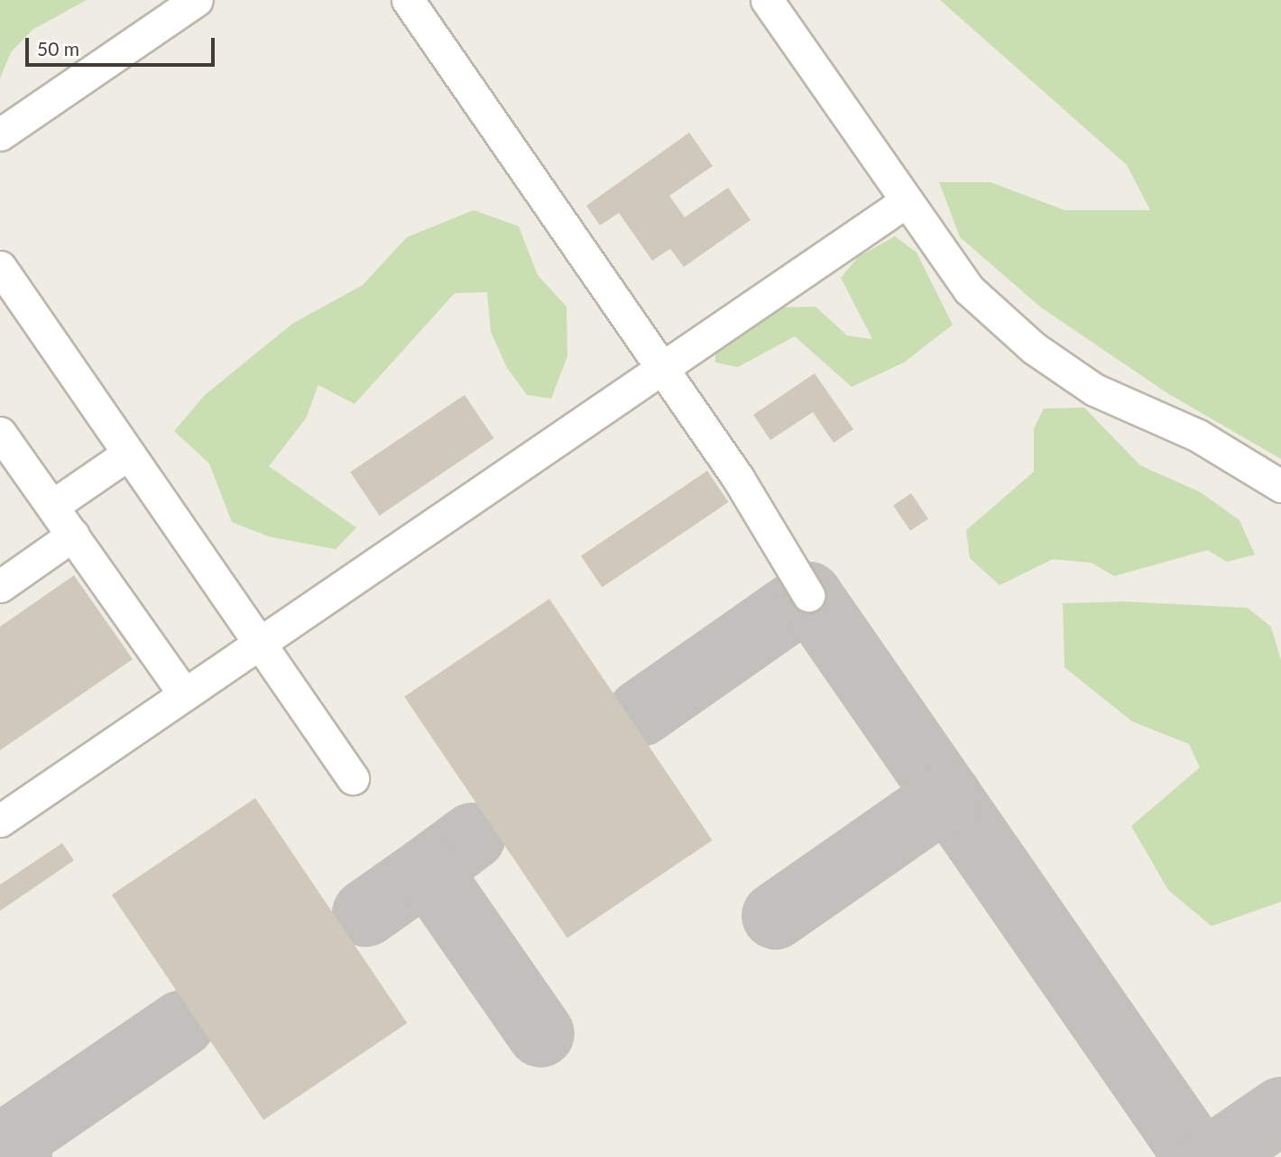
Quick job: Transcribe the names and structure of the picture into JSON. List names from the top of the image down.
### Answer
{
  "scale_bar": "50 m"
}
